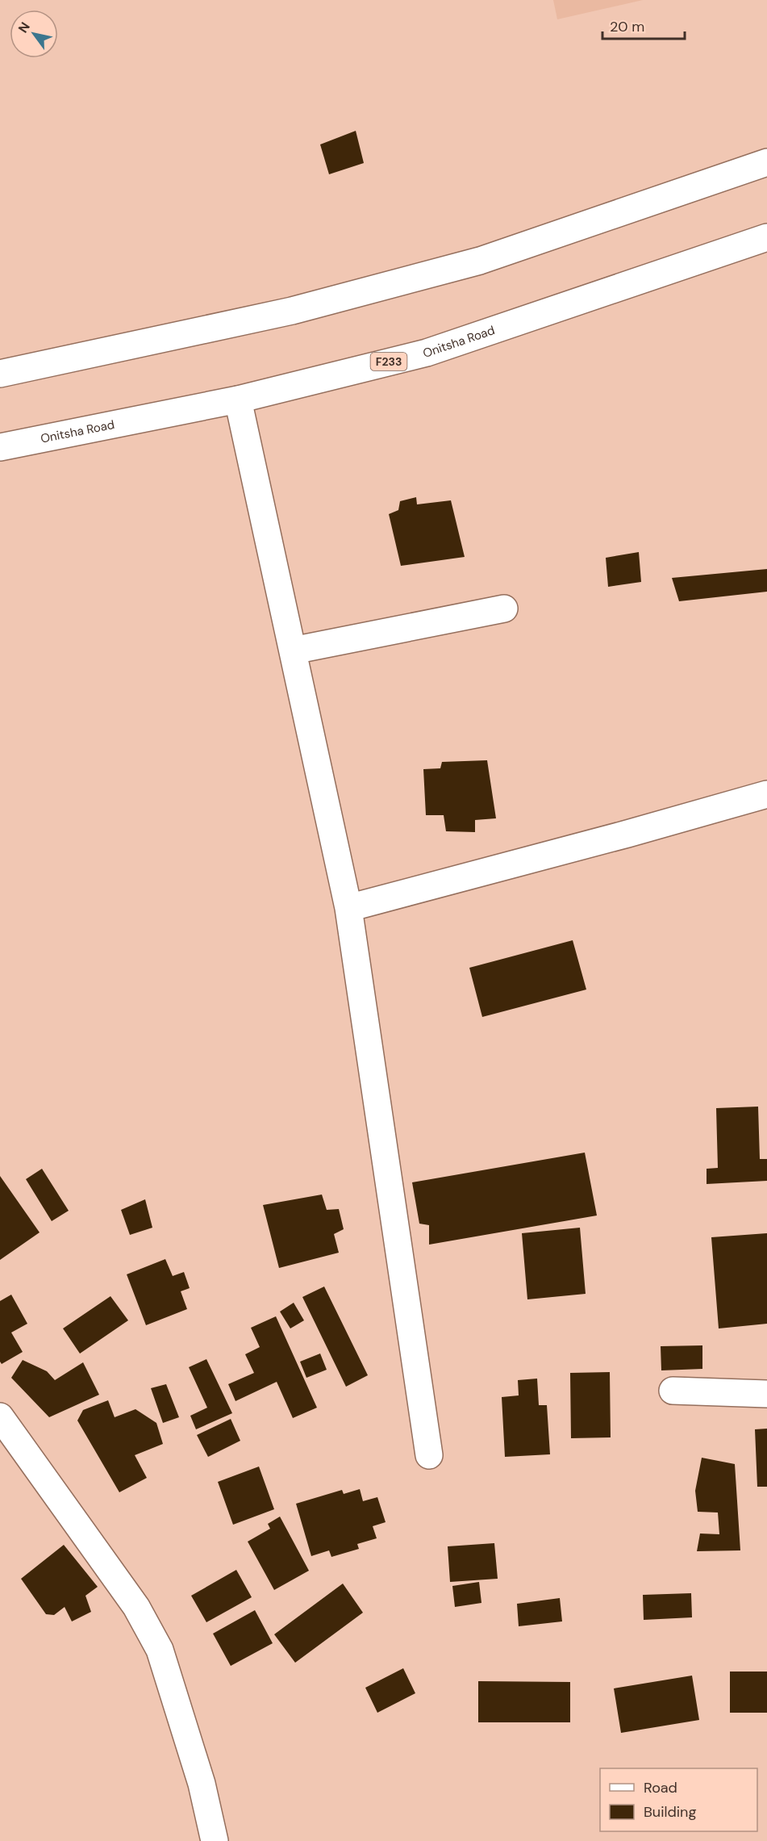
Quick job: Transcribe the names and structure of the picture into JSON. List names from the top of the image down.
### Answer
{
  "streets": {
    "street": ["Onitsha Road", "F233"]
  },
  "legend": ["Road", "Building"],
  "scale_bar": "20 m",
  "north": "top left"
}
